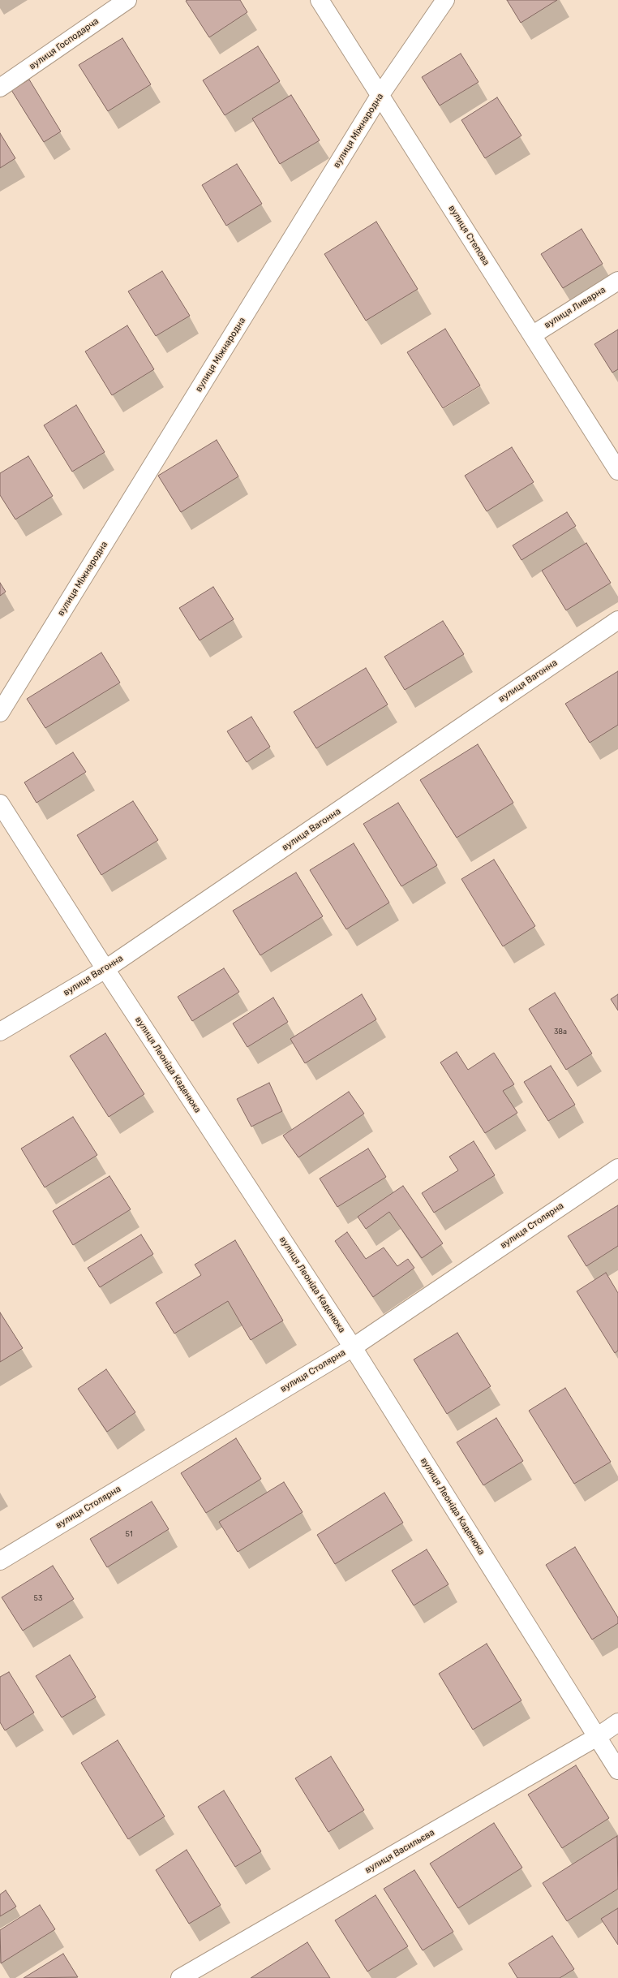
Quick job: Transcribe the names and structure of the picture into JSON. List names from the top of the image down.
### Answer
{
  "streets": {
    "street": [
      "вулиця Господарча",
      "вулиця Міжнародна",
      "вулиця Степова",
      "вулиця Ливарна",
      "вулиця Вагонна",
      "вулиця Леоніда Каденюка",
      "вулиця Столярна",
      "вулиця Васильєва"
    ]
  },
  "crossings": [
    ["вулиця Міжнародна", "вулиця Степова"],
    ["вулиця Степова", "вулиця Ливарна"],
    ["вулиця Вагонна", "вулиця Леоніда Каденюка"],
    ["вулиця Леоніда Каденюка", "вулиця Столярна"],
    ["вулиця Леоніда Каденюка", "вулиця Васильєва"]
  ],
  "house_numbers": ["38а", "51", "53"]
}
